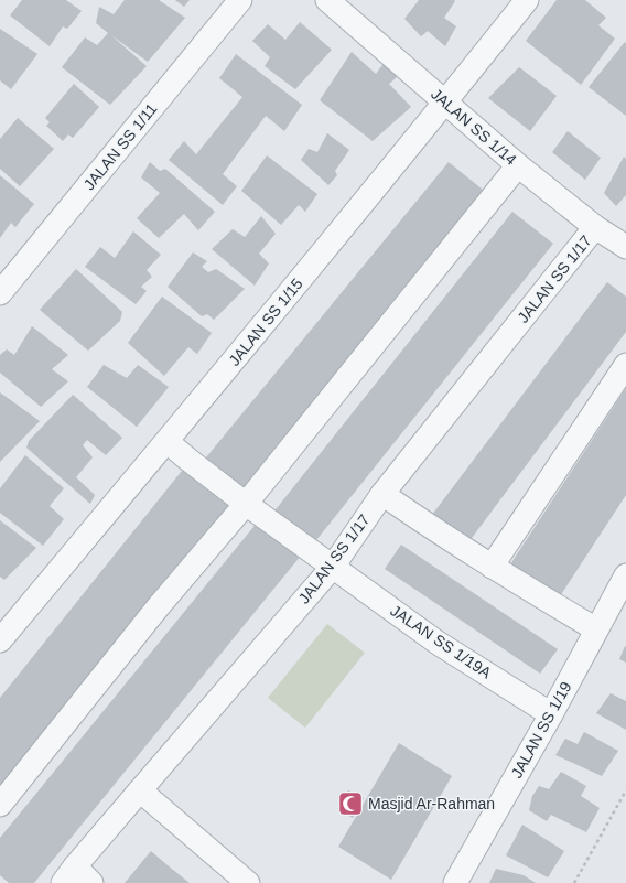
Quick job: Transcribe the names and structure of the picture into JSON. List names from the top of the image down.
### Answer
{
  "streets": {
    "street": [
      "JALAN SS 1/14",
      "JALAN SS 1/11",
      "JALAN SS 1/17",
      "JALAN SS 1/15",
      "JALAN SS 1/19A",
      "JALAN SS 1/19"
    ]
  },
  "crossings": [
    ["JALAN SS 1/14", "JALAN SS 1/17"],
    ["JALAN SS 1/14", "JALAN SS 1/15"],
    ["JALAN SS 1/17", "JALAN SS 1/19A"],
    ["JALAN SS 1/15", "JALAN SS 1/19A"],
    ["JALAN SS 1/19A", "JALAN SS 1/19"]
  ],
  "places": {
    "mosque": ["Masjid Ar-Rahman"]
  }
}
